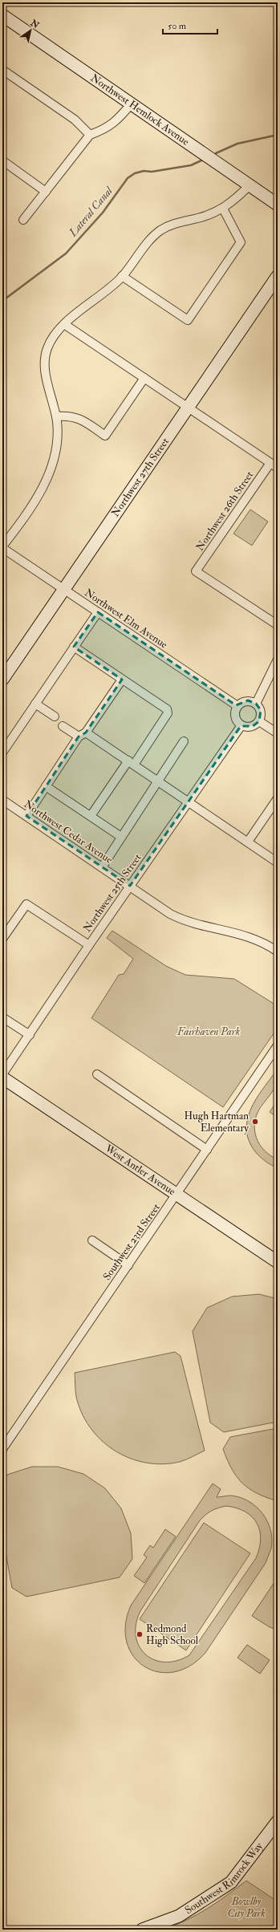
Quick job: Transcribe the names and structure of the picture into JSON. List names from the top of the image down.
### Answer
{
  "streets": {
    "street": [
      "Northwest Hemlock Avenue",
      "Northwest 27th Street",
      "Northwest 26th Street",
      "Northwest Elm Avenue",
      "Northwest Cedar Avenue",
      "Northwest 25th Street",
      "West Antler Avenue",
      "Southwest 23rd Street",
      "Southwest Rimrock Way"
    ]
  },
  "crossings": [
    ["Northwest 27th Street", "Northwest Elm Avenue"],
    ["Northwest Elm Avenue", "Northwest 25th Street"],
    ["Northwest Cedar Avenue", "Northwest 25th Street"],
    ["West Antler Avenue", "Southwest 23rd Street"]
  ],
  "water": ["Lateral Canal"],
  "parks": ["Fairhaven Park", "Bowlby City Park"],
  "places": ["Hugh Hartman Elementary", "Redmond High School"],
  "scale_bar": "50 m",
  "north": "top right"
}
